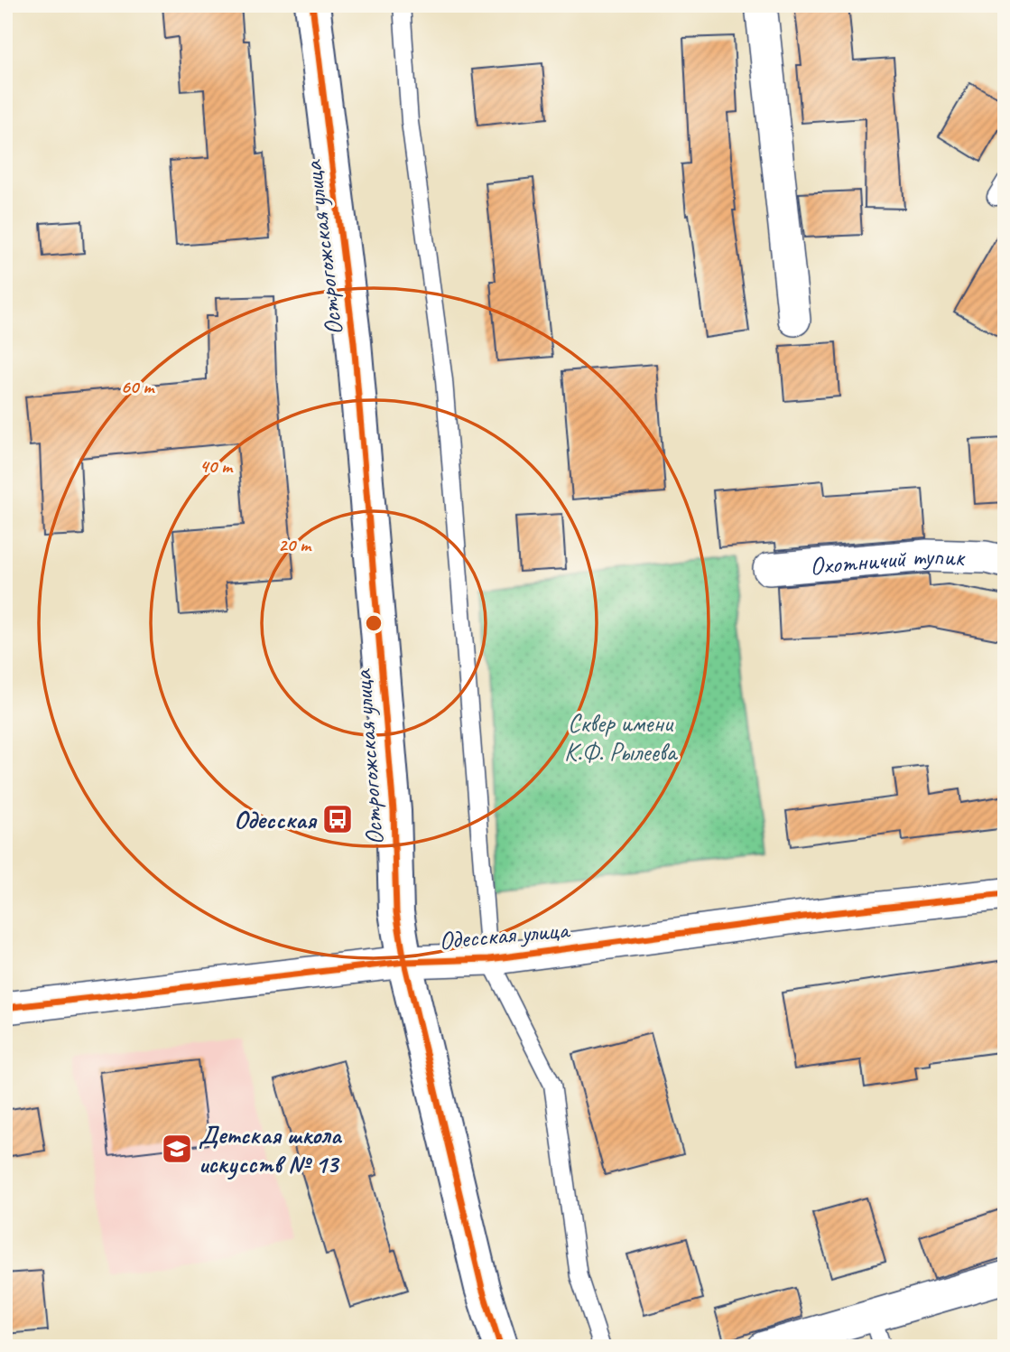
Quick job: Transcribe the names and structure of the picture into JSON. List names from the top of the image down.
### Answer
{
  "streets": {
    "street": ["Острогожская улица", "Охотничий тупик", "Одесская улица"]
  },
  "crossings": [
    ["Острогожская улица", "Одесская улица"]
  ],
  "parks": ["Сквер имени К.Ф. Рылеева"],
  "places": {
    "bus stop": ["Одесская"],
    "school or university": ["Детская школа искусств № 13"]
  },
  "rings": ["60 m", "40 m", "20 m"]
}
